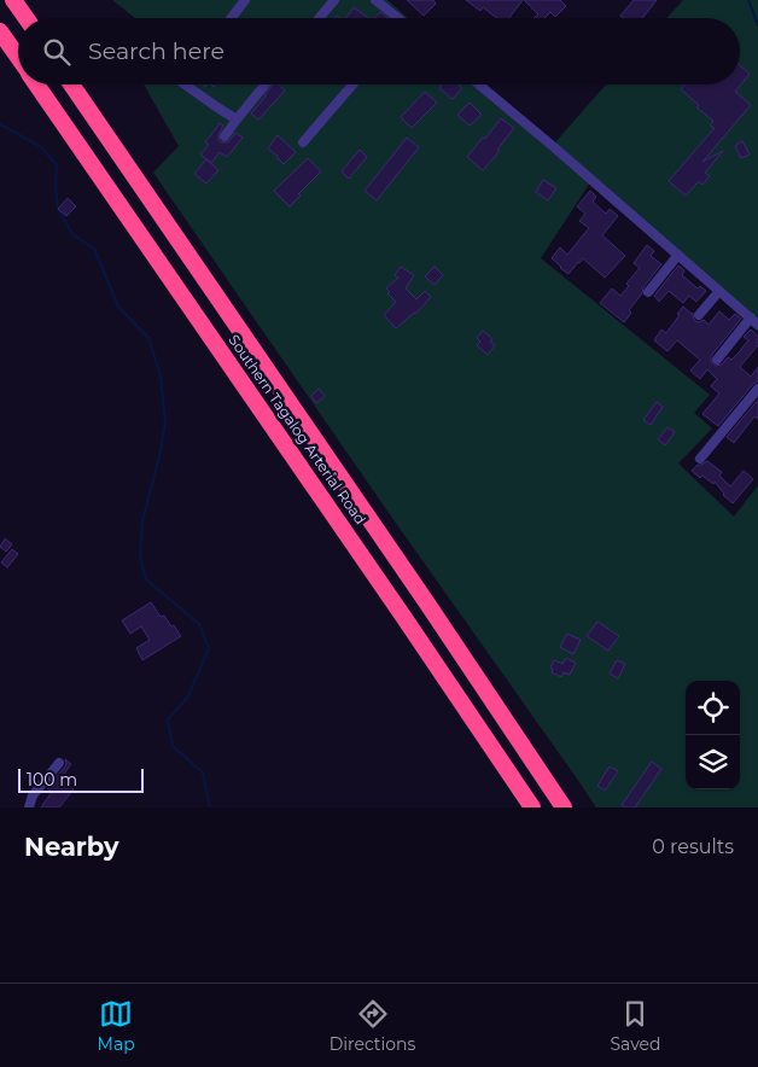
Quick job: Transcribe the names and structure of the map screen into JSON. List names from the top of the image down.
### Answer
{
  "streets": {
    "highway": ["Southern Tagalog Arterial Road"]
  },
  "scale_bar": "100 m",
  "page": {
    "search": "Search here",
    "scale": "100 m",
    "heading": ["Nearby", "0 results"],
    "nav": ["Map", "Directions", "Saved"]
  }
}
